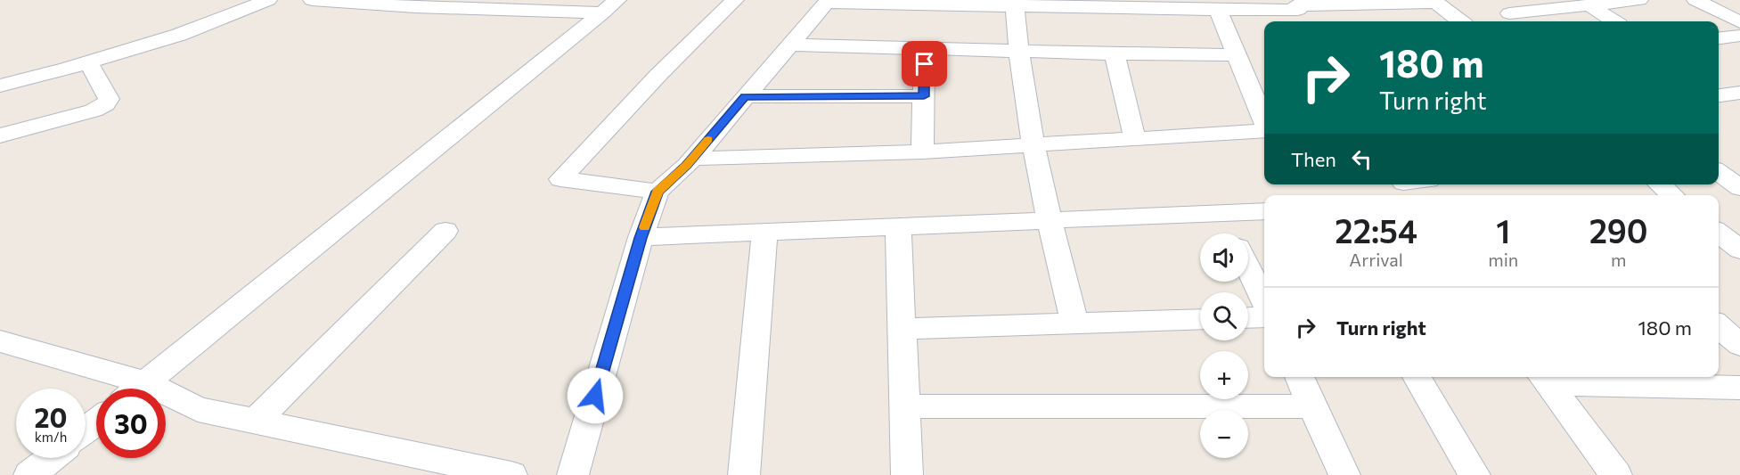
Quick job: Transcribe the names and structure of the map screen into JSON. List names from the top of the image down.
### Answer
{
  "page": {
    "turn": ["180 m", "Turn right"],
    "then": "Then",
    "eta": [
      "22:54",
      "Arrival",
      "1",
      "min",
      "290",
      "m"
    ],
    "map_buttons": ["+", "−"],
    "list": [
      {
        "name": "Turn right",
        "value": "180 m"
      }
    ],
    "speed": "20 km/h",
    "limit": "30"
  }
}
